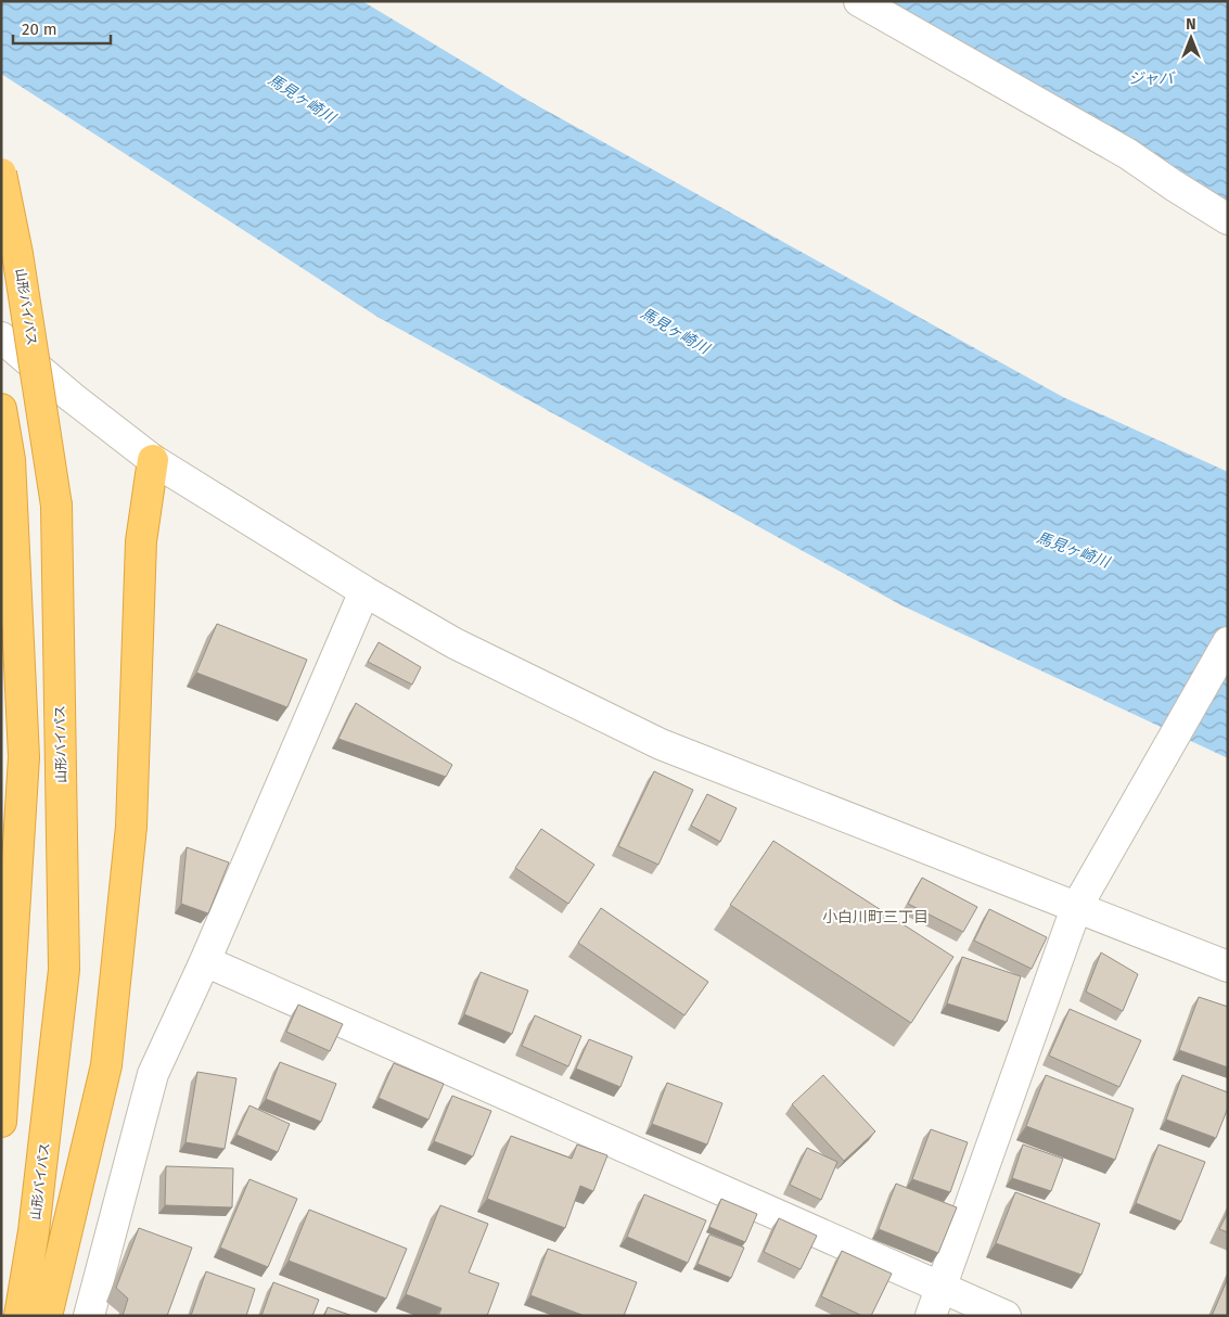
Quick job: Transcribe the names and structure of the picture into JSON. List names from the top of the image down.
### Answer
{
  "streets": {
    "highway": ["山形バイパス"]
  },
  "districts": ["小白川町三丁目"],
  "water": ["ジャバ", "馬見ヶ崎川"],
  "scale_bar": "20 m",
  "north": "top"
}
